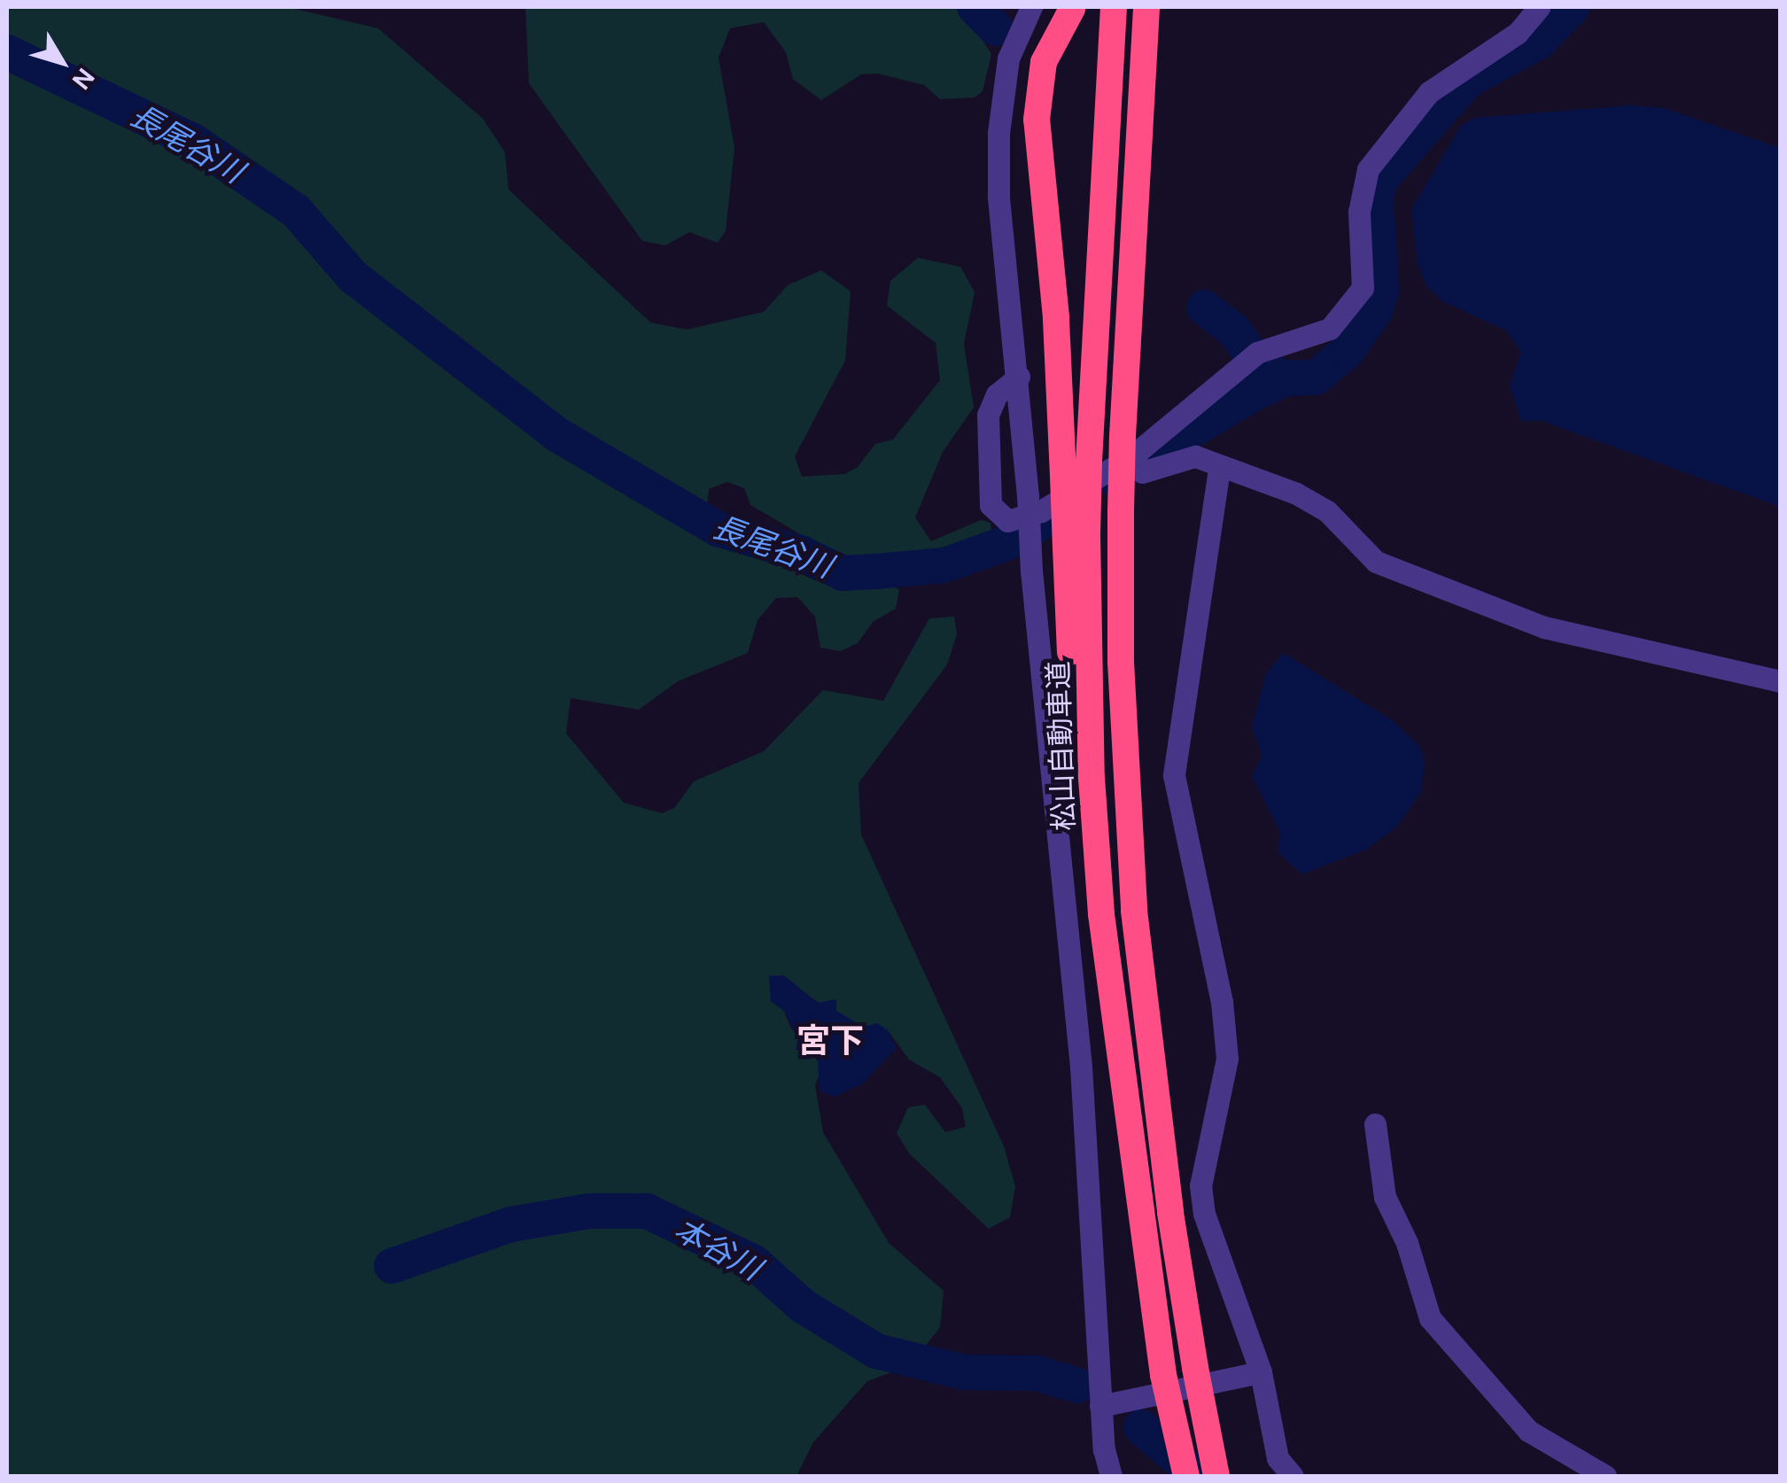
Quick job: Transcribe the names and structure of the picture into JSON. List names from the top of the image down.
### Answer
{
  "districts": ["宮下"],
  "water": ["長尾谷川", "本谷川"],
  "north": "bottom right"
}
